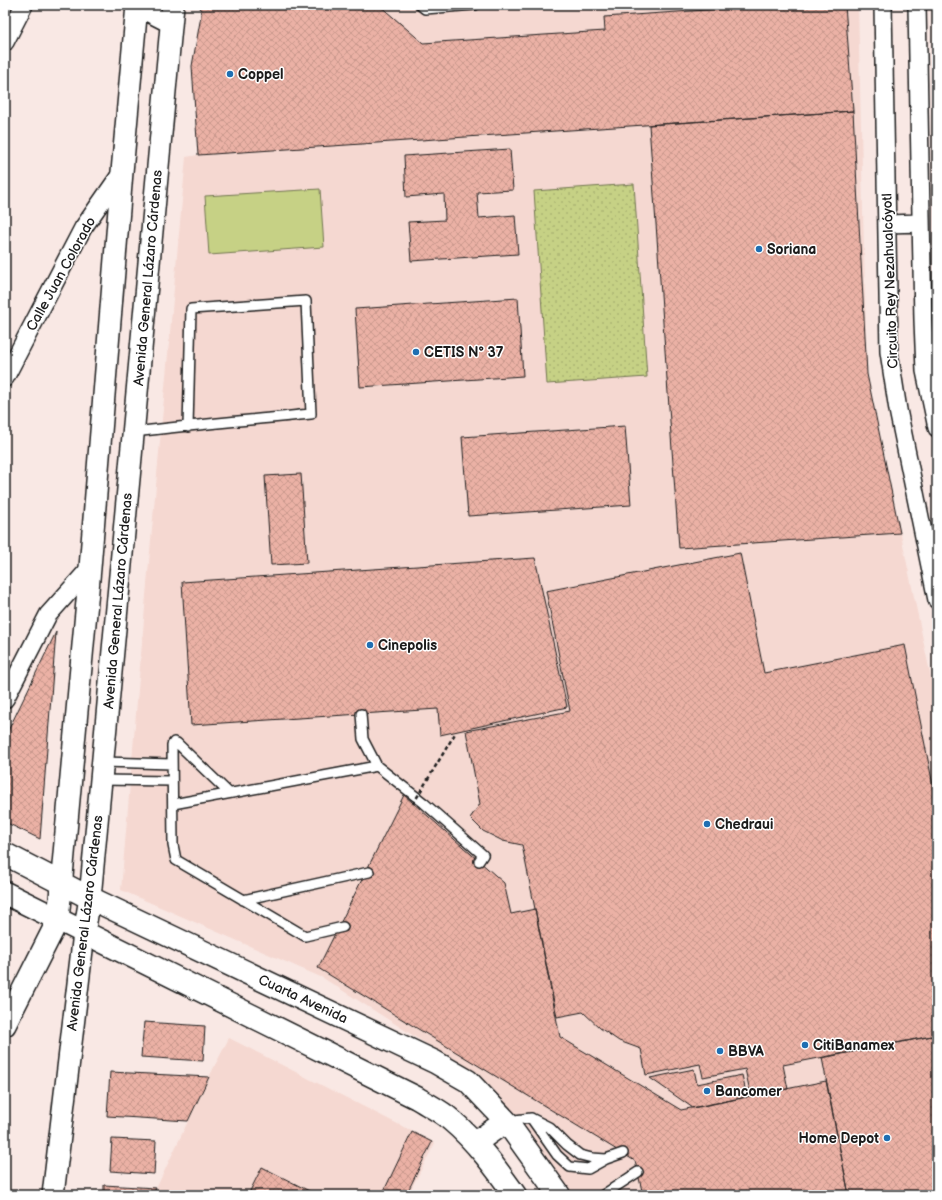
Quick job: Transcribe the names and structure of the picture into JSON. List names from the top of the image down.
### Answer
{
  "streets": {
    "main road": ["Cuarta Avenida"],
    "street": ["Calle Juan Colorado", "Avenida General Lázaro Cárdenas", "Circuito Rey Nezahualcóyotl"]
  },
  "crossings": [
    ["Calle Juan Colorado", "Avenida General Lázaro Cárdenas"],
    ["Avenida General Lázaro Cárdenas", "Cuarta Avenida"]
  ],
  "places": [
    "Coppel",
    "Soriana",
    "CETIS N° 37",
    "Cinepolis",
    "Chedraui",
    "CitiBanamex",
    "BBVA",
    "Bancomer",
    "Home Depot"
  ]
}
